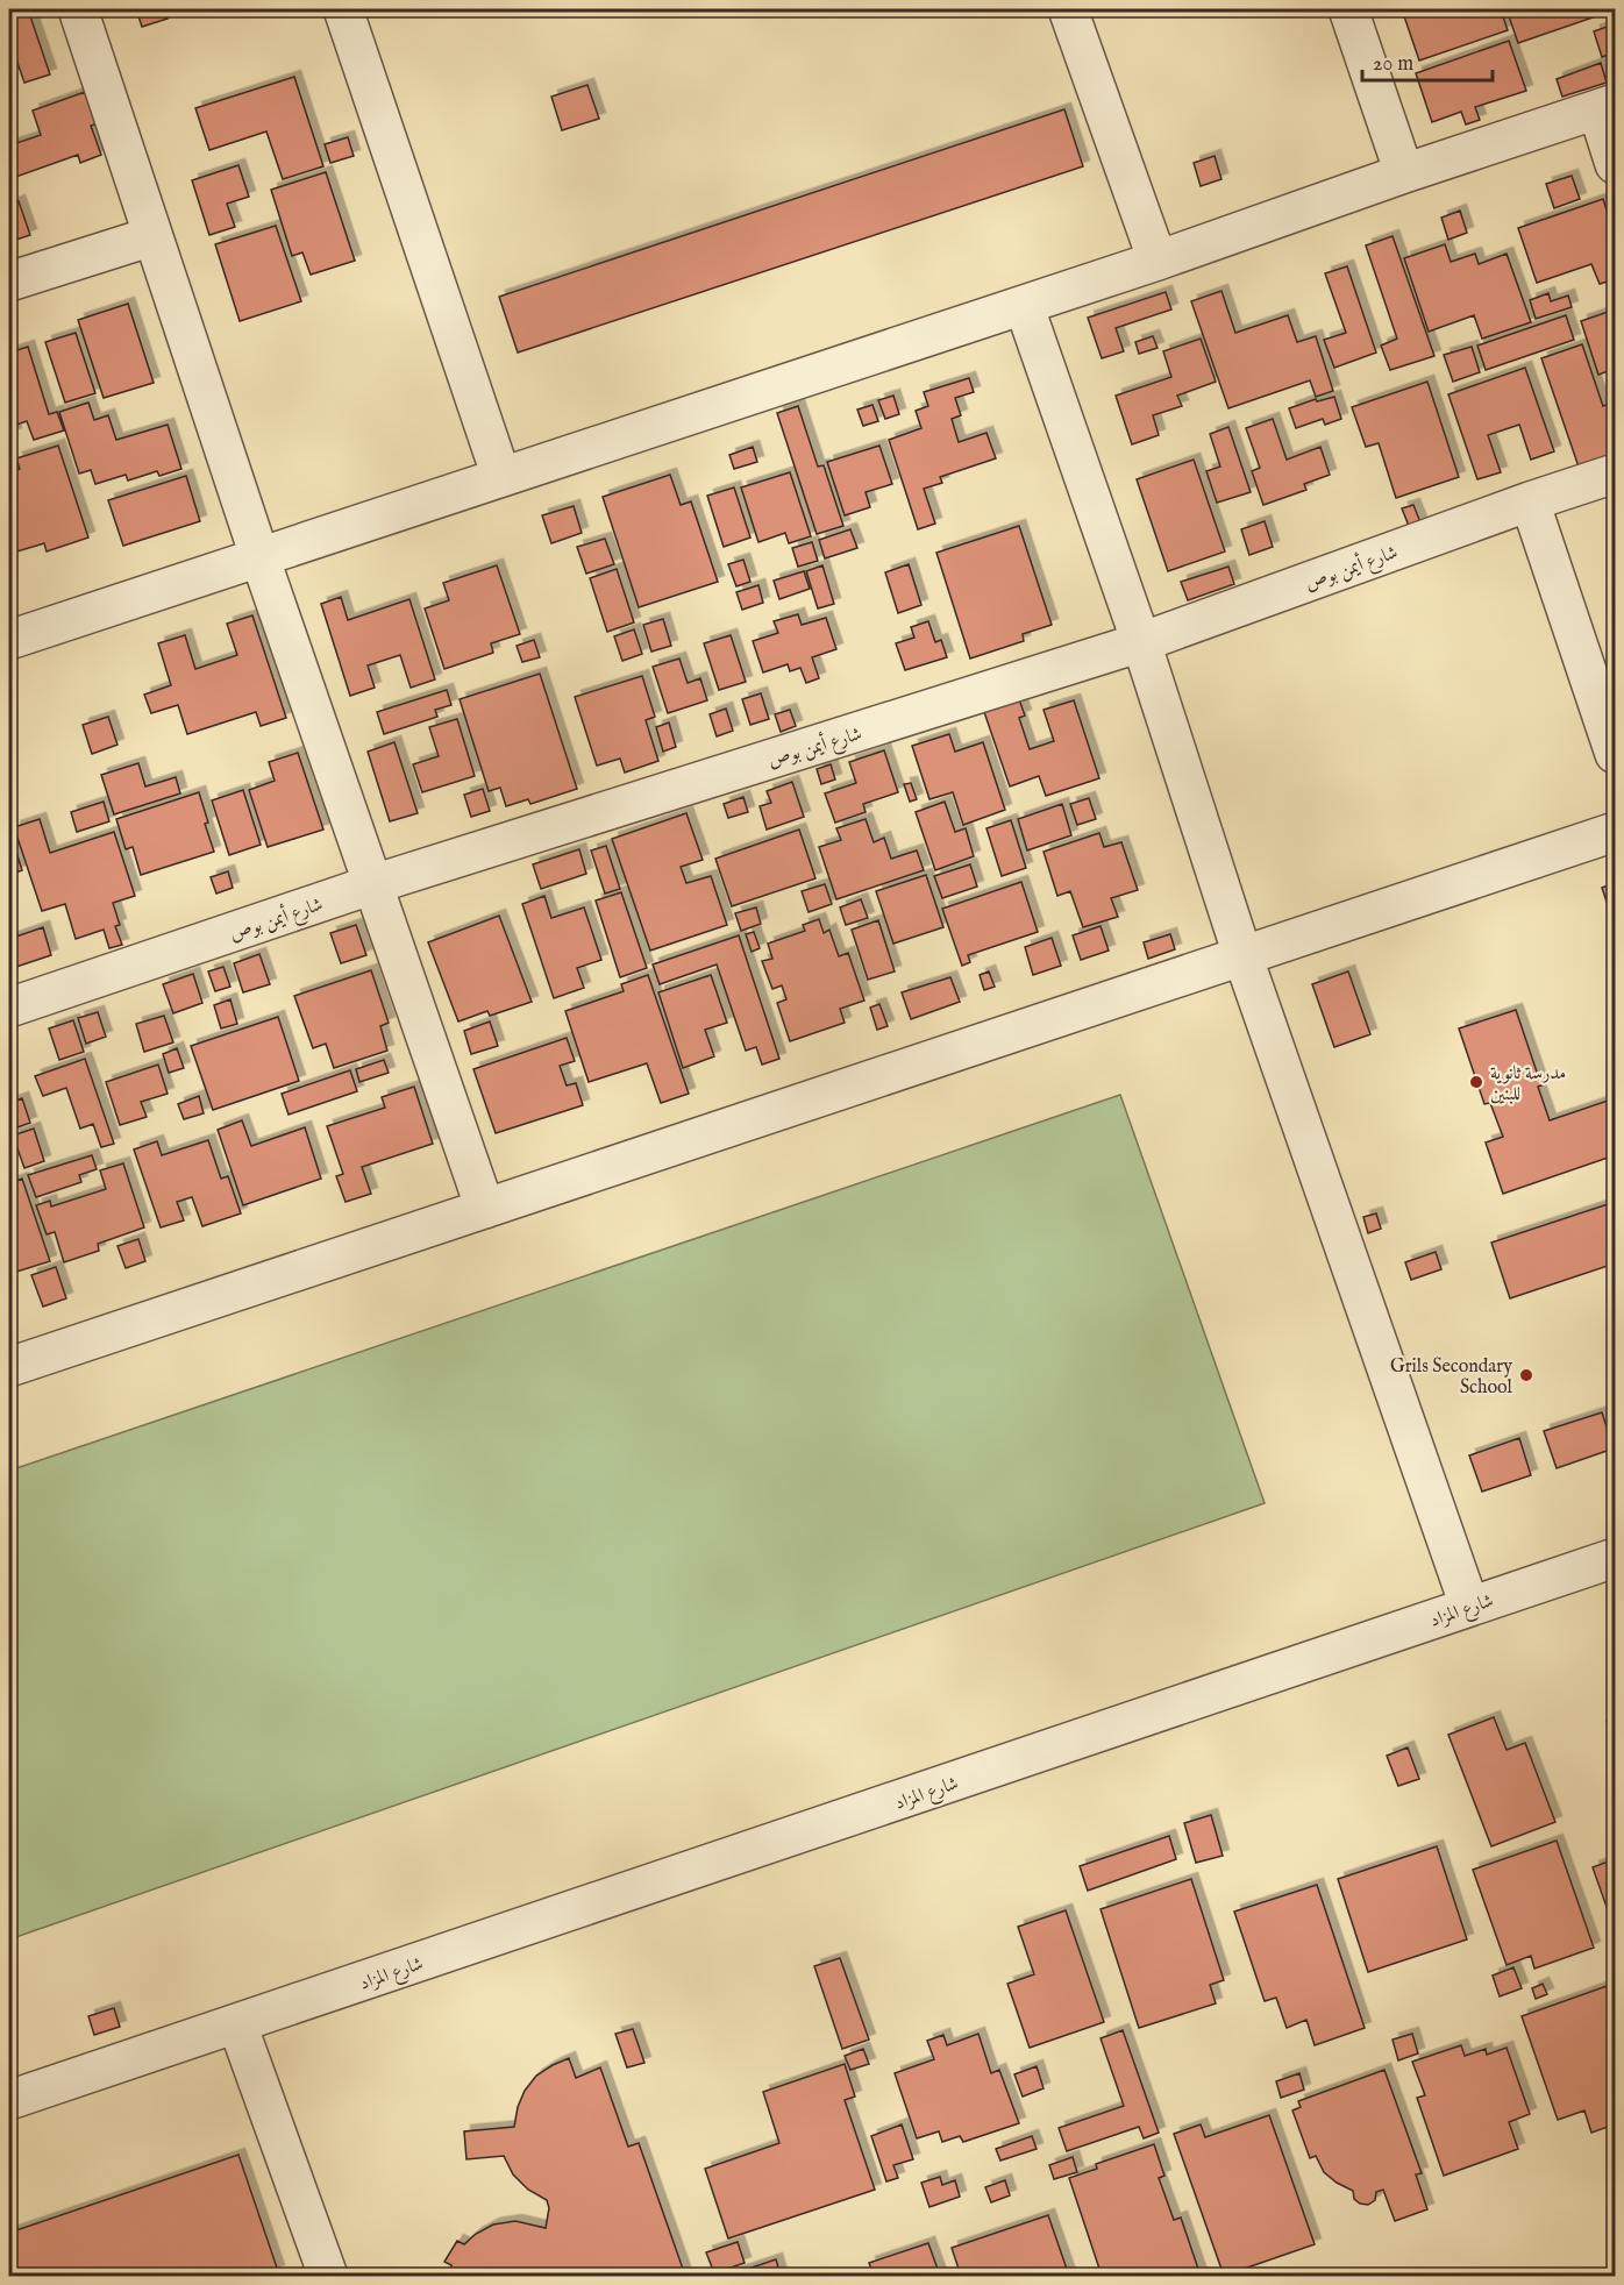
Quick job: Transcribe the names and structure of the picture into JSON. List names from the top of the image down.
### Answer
{
  "streets": {
    "street": ["شارع أيمن بوص", "شارع المزاد"]
  },
  "places": ["مدرسة ثانوية للبنين", "Grils Secondary School"],
  "scale_bar": "20 m"
}
